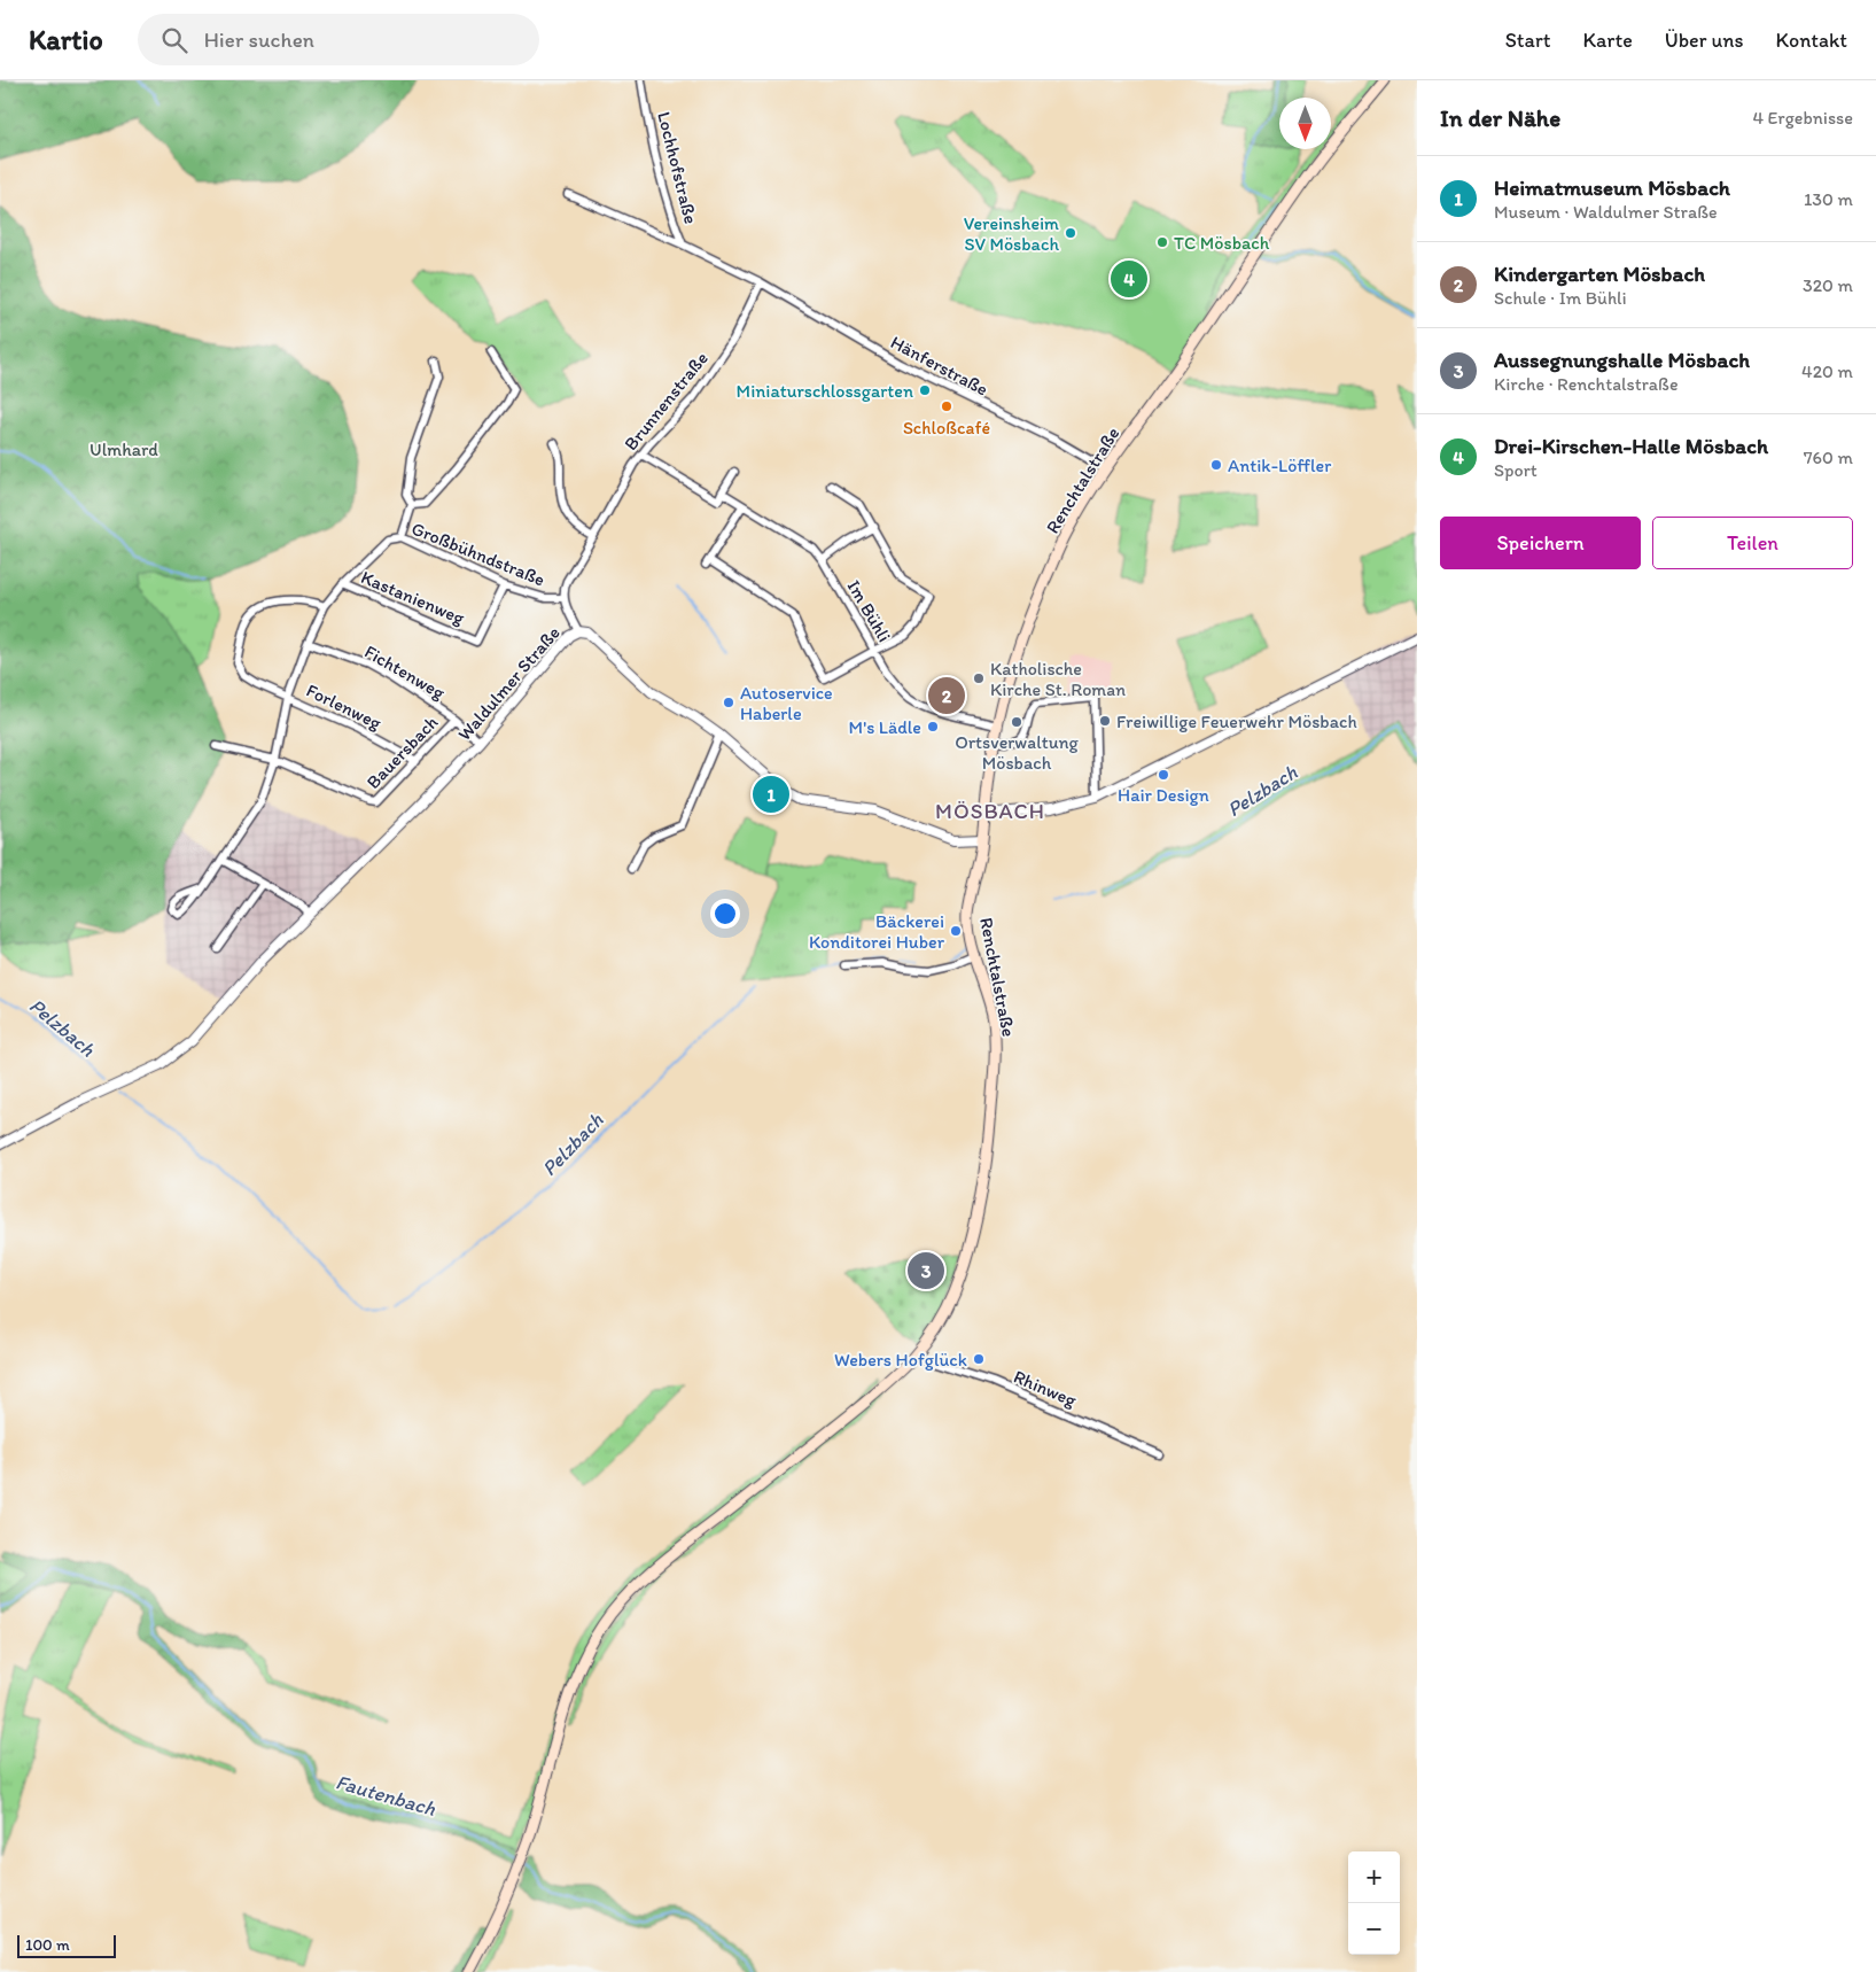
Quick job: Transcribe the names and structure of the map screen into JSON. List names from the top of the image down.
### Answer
{
  "streets": {
    "main road": ["Renchtalstraße"],
    "street": [
      "Lochhofstraße",
      "Hänferstraße",
      "Brunnenstraße",
      "Großbühndstraße",
      "Kastanienweg",
      "Im Bühli",
      "Fichtenweg",
      "Waldulmer Straße",
      "Forlenweg",
      "Bauersbach",
      "Rhinweg"
    ]
  },
  "crossings": [
    ["Lochhofstraße", "Hänferstraße"],
    ["Lochhofstraße", "Brunnenstraße"],
    ["Hänferstraße", "Brunnenstraße"],
    ["Hänferstraße", "Renchtalstraße"],
    ["Brunnenstraße", "Großbühndstraße"],
    ["Brunnenstraße", "Im Bühli"],
    ["Renchtalstraße", "Im Bühli"],
    ["Renchtalstraße", "Waldulmer Straße"],
    ["Renchtalstraße", "Rhinweg"],
    ["Großbühndstraße", "Kastanienweg"],
    ["Großbühndstraße", "Fichtenweg"],
    ["Großbühndstraße", "Forlenweg"],
    ["Großbühndstraße", "Bauersbach"],
    ["Fichtenweg", "Waldulmer Straße"],
    ["Fichtenweg", "Bauersbach"],
    ["Forlenweg", "Bauersbach"]
  ],
  "districts": ["MÖSBACH"],
  "water": ["Pelzbach", "Fautenbach"],
  "parks": ["Ulmhard"],
  "places": [
    "Vereinsheim SV Mösbach",
    "TC Mösbach",
    "Miniaturschlossgarten",
    "Schloßcafé",
    "Antik-Löffler",
    "Katholische Kirche St. Roman",
    "Autoservice Haberle",
    "Freiwillige Feuerwehr Mösbach",
    "Ortsverwaltung Mösbach",
    "M's Lädle",
    "Hair Design",
    "Bäckerei Konditorei Huber",
    "Webers Hofglück"
  ],
  "scale_bar": "100 m",
  "north": "bottom",
  "page": {
    "header": "Kartio",
    "search": "Hier suchen",
    "nav": [
      "Start",
      "Karte",
      "Über uns",
      "Kontakt"
    ],
    "heading": ["In der Nähe", "4 Ergebnisse"],
    "list": [
      {
        "mark": "1",
        "name": "Heimatmuseum Mösbach",
        "note": "Museum · Waldulmer Straße",
        "value": "130 m"
      },
      {
        "mark": "2",
        "name": "Kindergarten Mösbach",
        "note": "Schule · Im Bühli",
        "value": "320 m"
      },
      {
        "mark": "3",
        "name": "Aussegnungshalle Mösbach",
        "note": "Kirche · Renchtalstraße",
        "value": "420 m"
      },
      {
        "mark": "4",
        "name": "Drei-Kirschen-Halle Mösbach",
        "note": "Sport",
        "value": "760 m"
      }
    ],
    "pins": [
      "4",
      "2",
      "1",
      "3"
    ],
    "buttons": ["Speichern", "Teilen"],
    "map_buttons": ["+", "−"],
    "scale": "100 m"
  }
}
